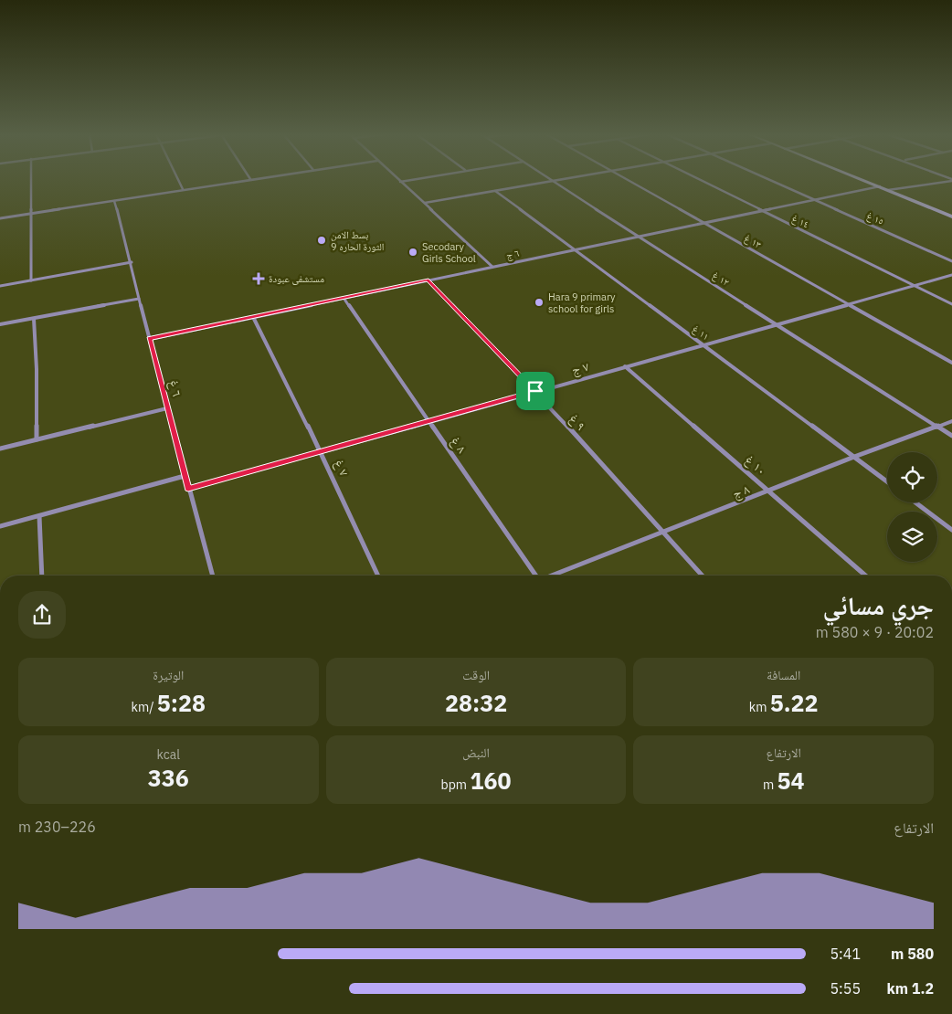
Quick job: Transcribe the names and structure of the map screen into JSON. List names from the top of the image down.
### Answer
{
  "streets": {
    "street": [
      "١٥ غ",
      "١٤ غ",
      "١٣ غ",
      "٦ ج",
      "١٢ غ",
      "١١ غ",
      "٧ ج",
      "٦ غ",
      "٩ غ",
      "٨ غ",
      "١٠ غ",
      "٧ غ",
      "٨ ج"
    ]
  },
  "crossings": [
    ["١٥ غ", "٦ ج"],
    ["١٤ غ", "٦ ج"],
    ["١٤ غ", "٧ ج"],
    ["١٣ غ", "٦ ج"],
    ["١٣ غ", "٧ ج"],
    ["٦ ج", "١٢ غ"],
    ["٦ ج", "١١ غ"],
    ["٦ ج", "٦ غ"],
    ["٦ ج", "٩ غ"],
    ["٦ ج", "٨ غ"],
    ["٦ ج", "٧ غ"],
    ["١٢ غ", "٧ ج"],
    ["١٢ غ", "٨ ج"],
    ["١١ غ", "٧ ج"],
    ["١١ غ", "٨ ج"],
    ["٧ ج", "٦ غ"],
    ["٧ ج", "٩ غ"],
    ["٧ ج", "٨ غ"],
    ["٧ ج", "١٠ غ"],
    ["٧ ج", "٧ غ"],
    ["٩ غ", "٨ ج"],
    ["١٠ غ", "٨ ج"]
  ],
  "places": {
    "other": ["بسط الامن الثورة الحاره 9", "Secodary Girls School", "Hara 9 primary school for girls"],
    "health": ["مستشفى عبودة"]
  },
  "page": {
    "heading": ["جري مسائي", "20:02 · 9 × 580 m"],
    "stats": [
      ["المسافة", "5.22 km"],
      ["الوقت", "28:32"],
      ["الوتيرة", "5:28 /km"],
      ["الارتفاع", "54 m"],
      ["النبض", "160 bpm"],
      ["kcal", "336"]
    ],
    "chart": ["الارتفاع", "226–230 m"],
    "list": [
      {
        "name": "580 m",
        "note": "5:41"
      },
      {
        "name": "1.2 km",
        "note": "5:55"
      }
    ]
  }
}
